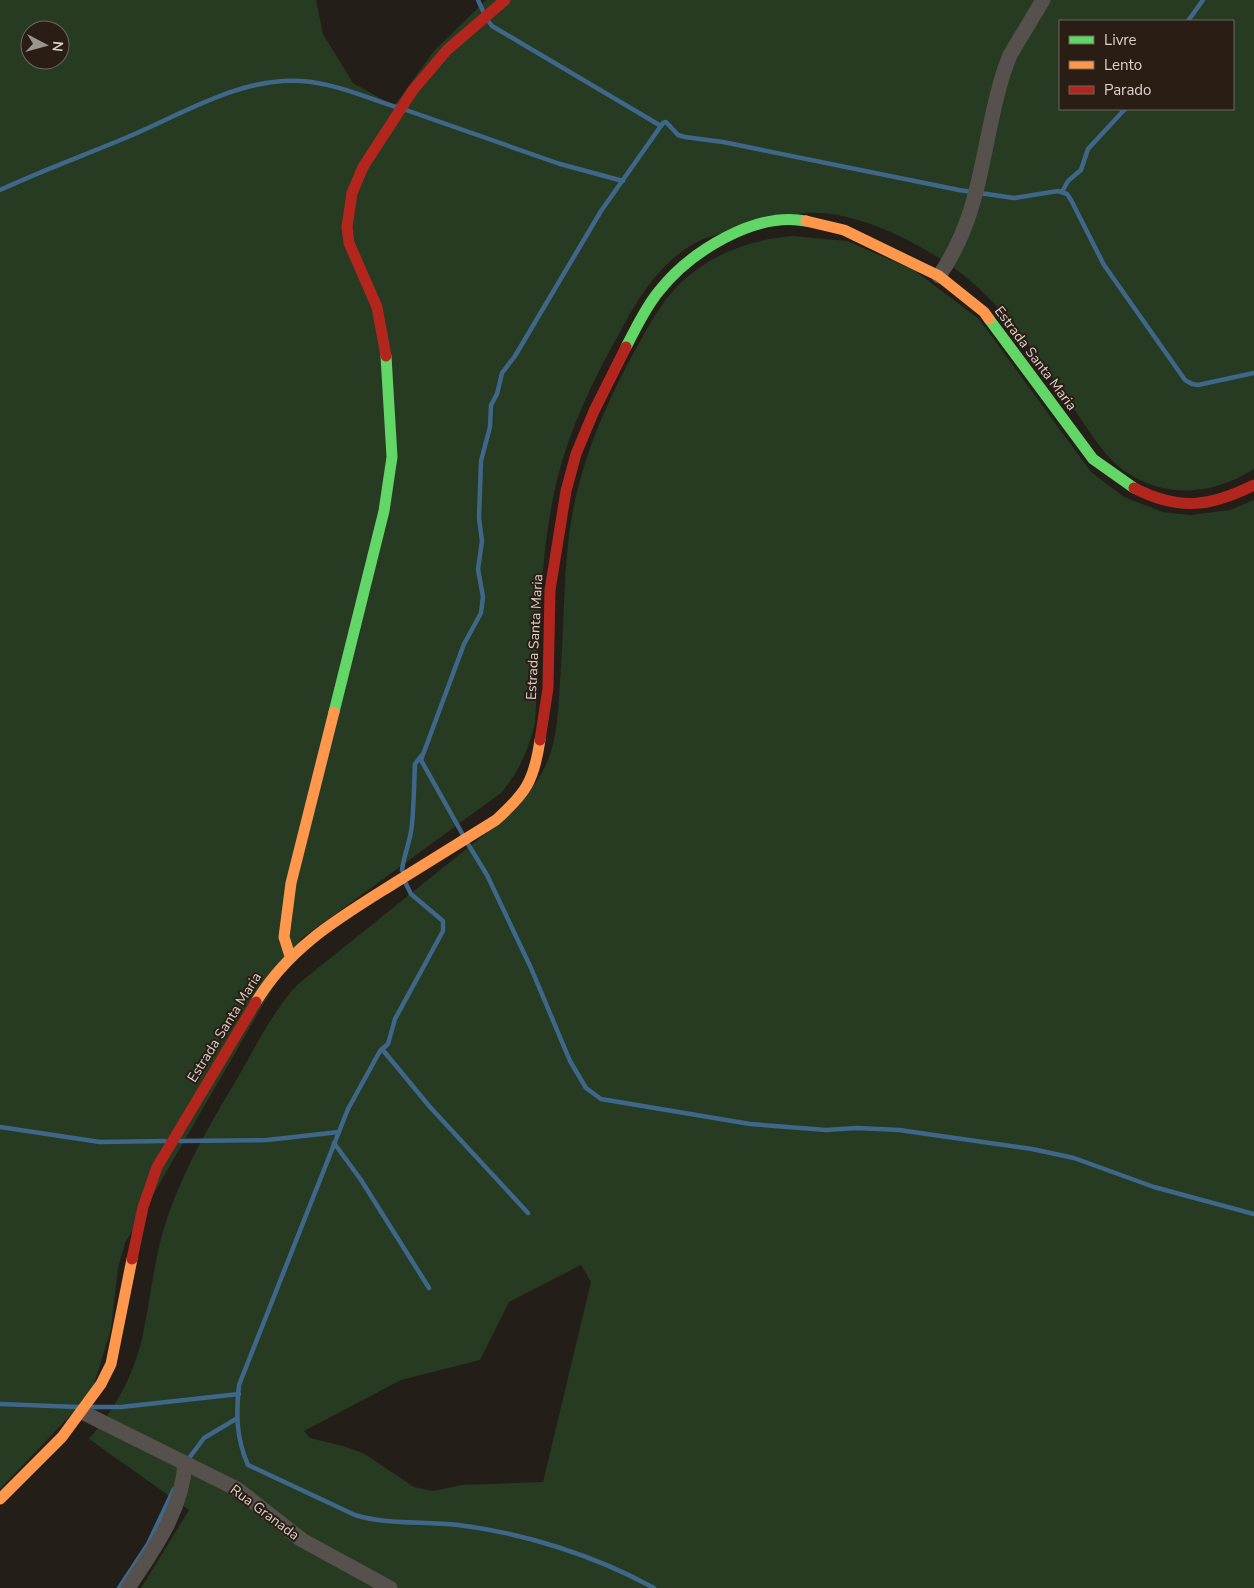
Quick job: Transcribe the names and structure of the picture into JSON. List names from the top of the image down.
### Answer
{
  "streets": {
    "street": ["Estrada Santa Maria", "Rua Granada"]
  },
  "crossings": [
    ["Estrada Santa Maria", "Rua Granada"]
  ],
  "legend": ["Livre", "Lento", "Parado"],
  "north": "right"
}
